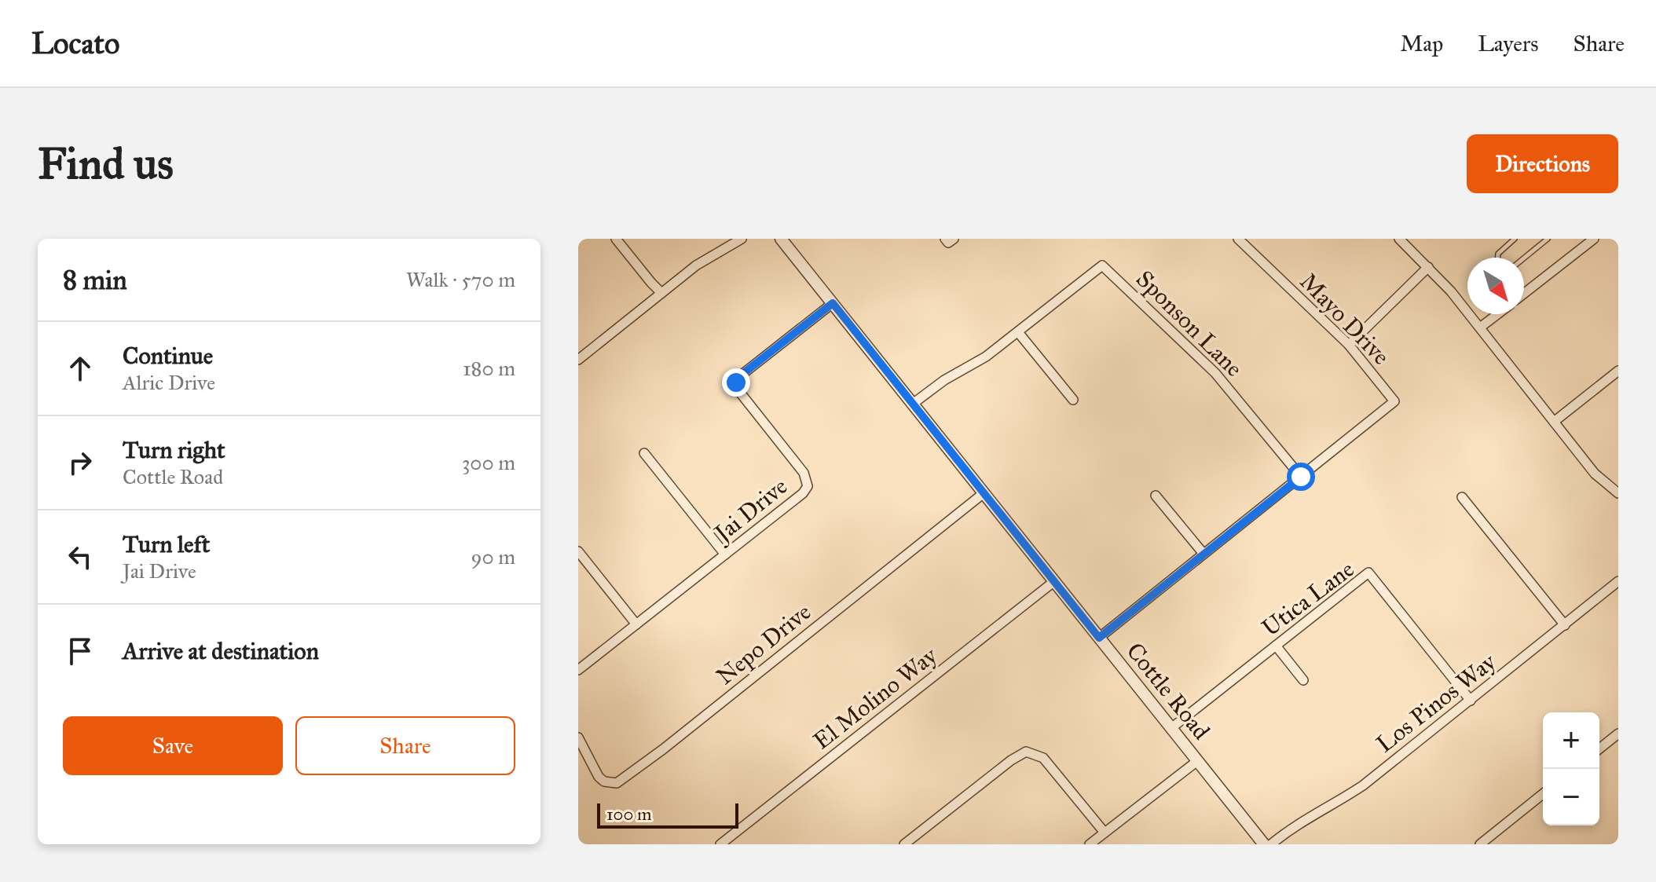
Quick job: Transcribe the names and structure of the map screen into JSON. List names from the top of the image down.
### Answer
{
  "streets": {
    "street": [
      "Mayo Drive",
      "Sponson Lane",
      "Jai Drive",
      "Utica Lane",
      "Nepo Drive",
      "Cottle Road",
      "El Molino Way",
      "Los Pinos Way"
    ]
  },
  "crossings": [
    ["Mayo Drive", "Sponson Lane"],
    ["Sponson Lane", "Cottle Road"],
    ["Jai Drive", "Cottle Road"],
    ["Utica Lane", "Cottle Road"],
    ["Utica Lane", "Los Pinos Way"],
    ["Nepo Drive", "Cottle Road"],
    ["Cottle Road", "El Molino Way"]
  ],
  "scale_bar": "100 m",
  "north": "bottom right",
  "page": {
    "header": "Locato",
    "nav": ["Map", "Layers", "Share"],
    "buttons": [
      "Directions",
      ["Save", "Share"]
    ],
    "title": "Find us",
    "heading": ["8 min", "Walk · 570 m"],
    "list": [
      ["Continue", "Alric Drive", "180 m"],
      ["Turn right", "Cottle Road", "300 m"],
      ["Turn left", "Jai Drive", "90 m"],
      "Arrive at destination"
    ],
    "map_buttons": ["+", "−"],
    "scale": "100 m"
  }
}
